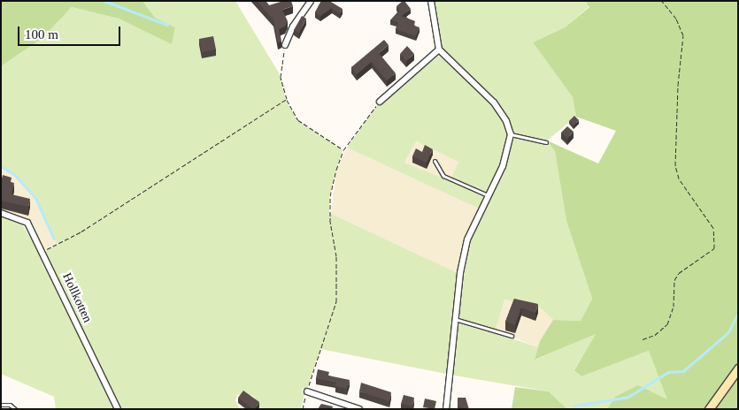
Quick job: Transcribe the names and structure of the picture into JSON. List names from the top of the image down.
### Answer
{
  "streets": {
    "street": ["Hollkotten"]
  },
  "scale_bar": "100 m"
}
